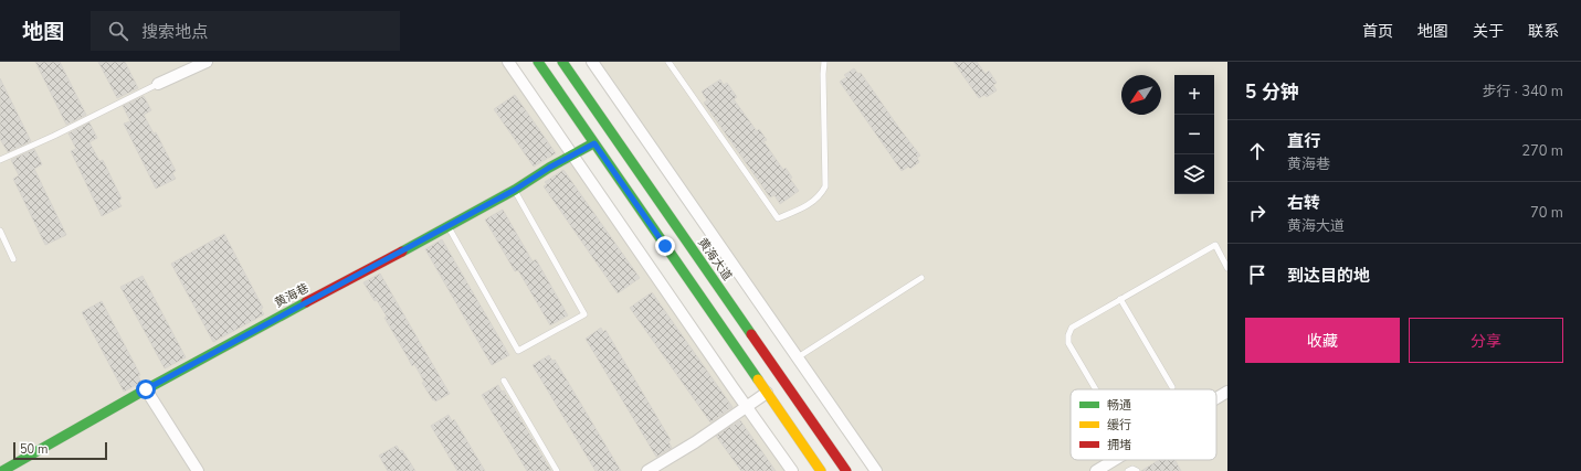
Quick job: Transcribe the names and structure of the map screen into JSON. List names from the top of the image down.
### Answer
{
  "streets": {
    "main road": ["黄海大道", "黄海巷"]
  },
  "legend": ["畅通", "缓行", "拥堵"],
  "scale_bar": "50 m",
  "north": "bottom left",
  "page": {
    "header": "地图",
    "search": "搜索地点",
    "nav": [
      "首页",
      "地图",
      "关于",
      "联系"
    ],
    "heading": ["5 分钟", "步行 · 340 m"],
    "map_buttons": ["+", "−"],
    "list": [
      ["直行", "黄海巷", "270 m"],
      ["右转", "黄海大道", "70 m"],
      "到达目的地"
    ],
    "buttons": ["收藏", "分享"],
    "scale": "50 m"
  }
}
